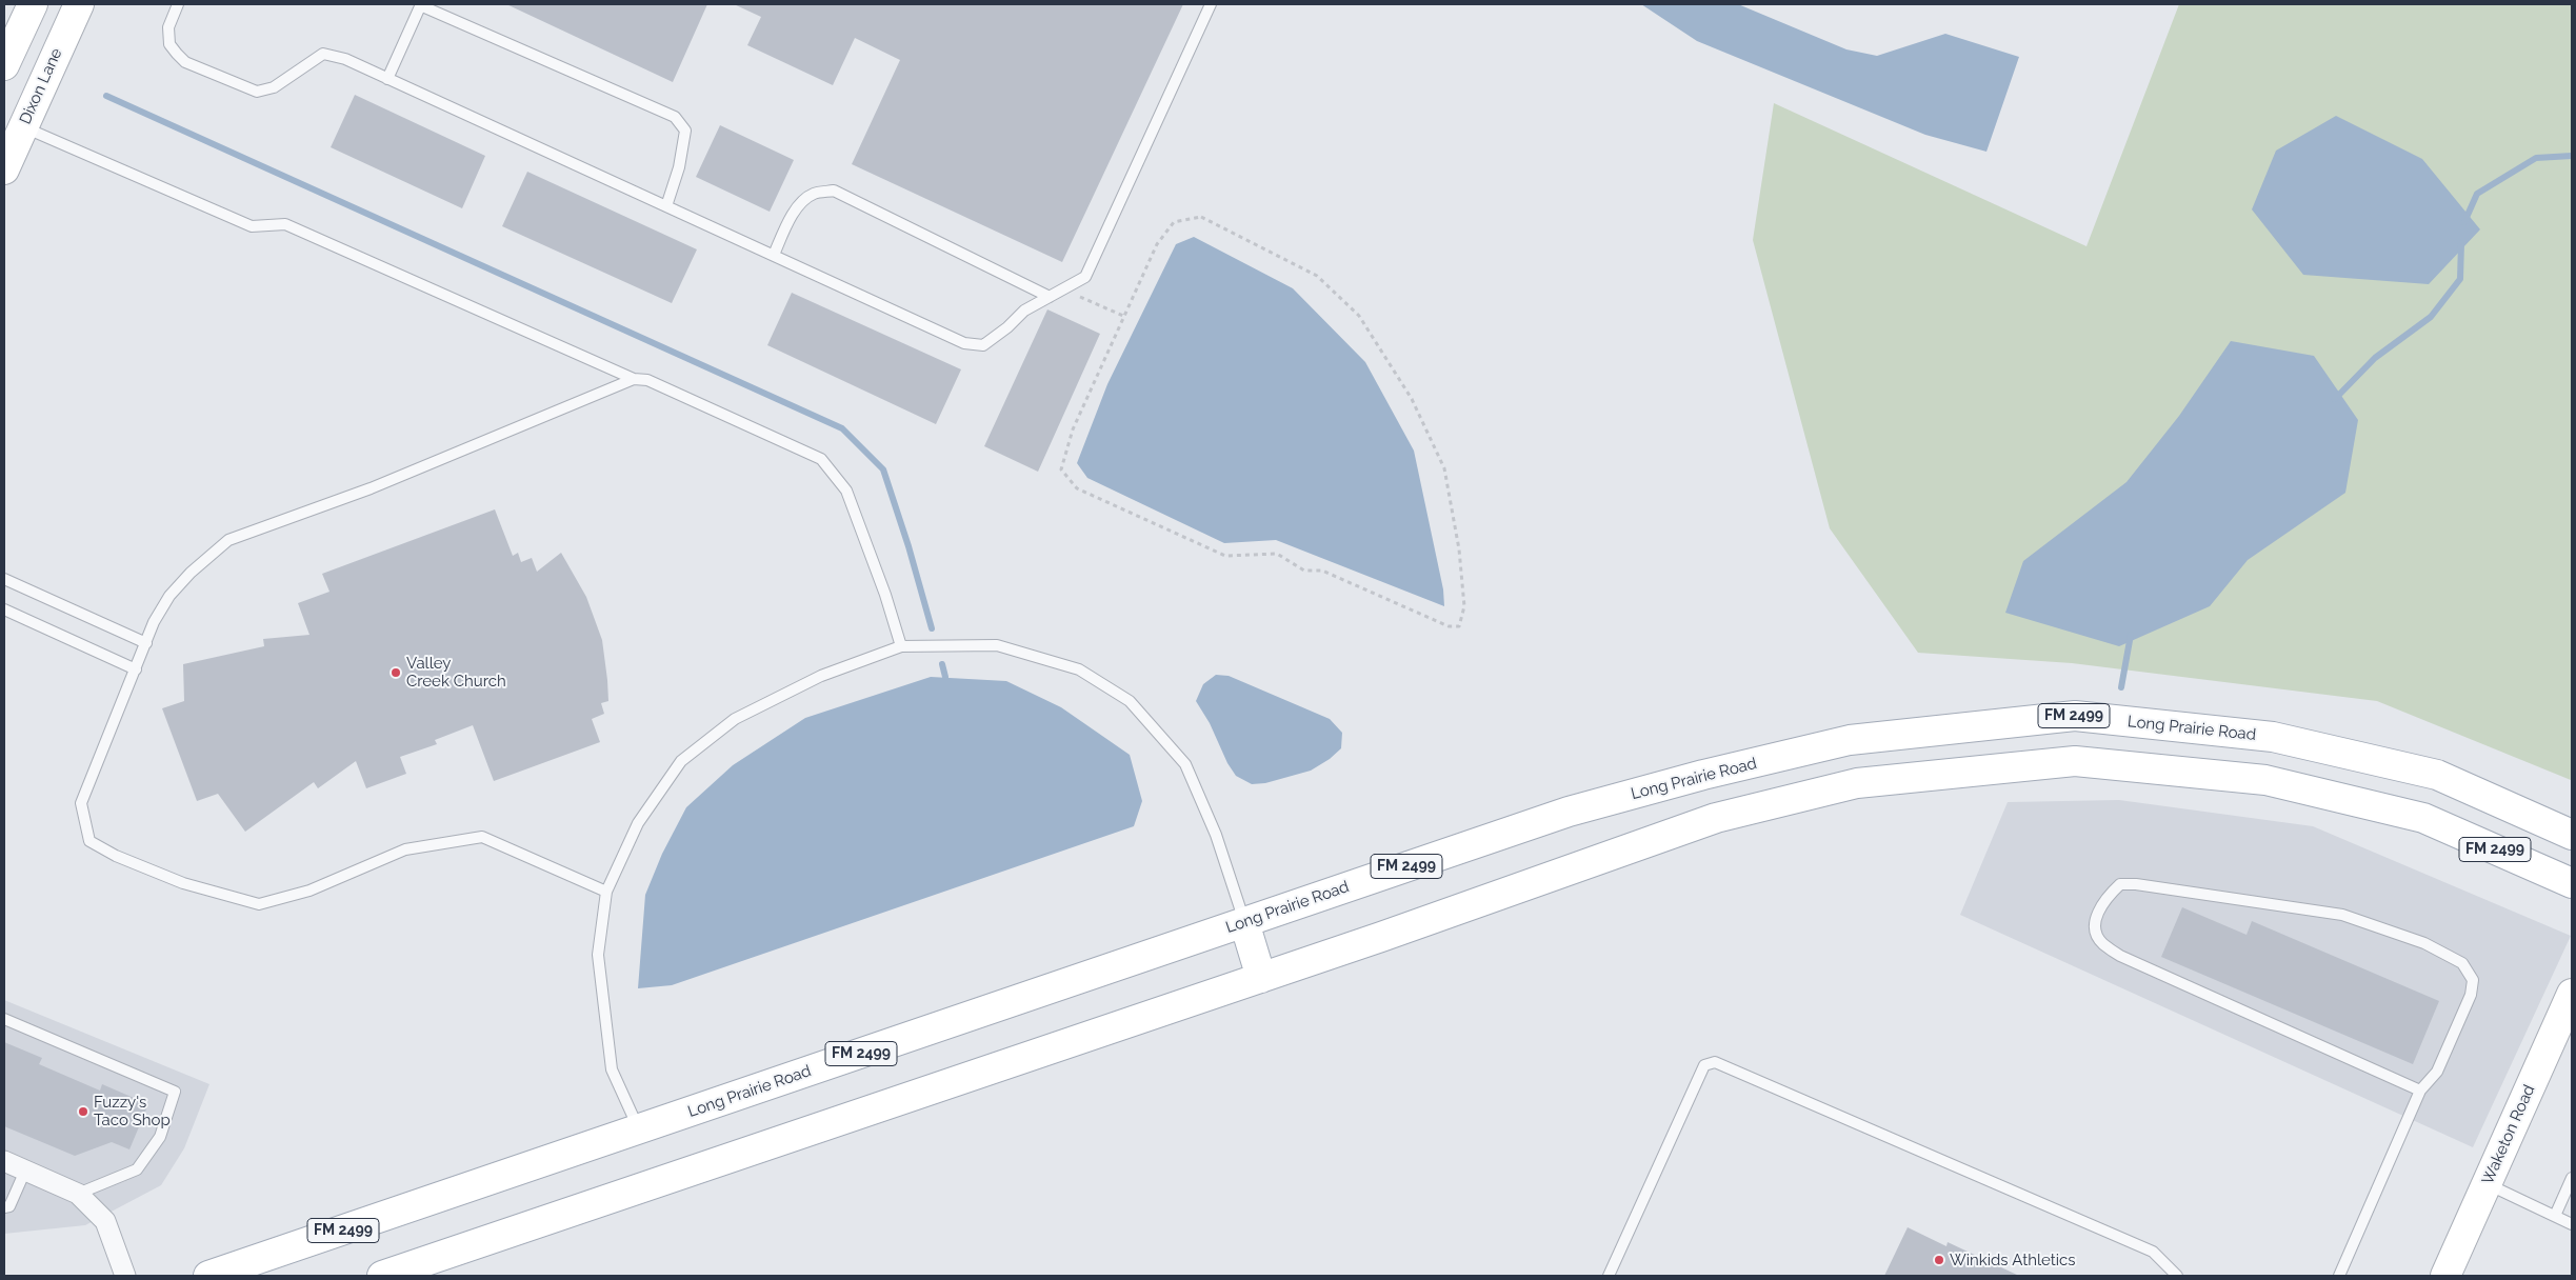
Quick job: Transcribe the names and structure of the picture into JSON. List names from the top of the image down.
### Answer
{
  "streets": {
    "main road": [
      "Dixon Lane",
      "FM 2499",
      "Long Prairie Road",
      "Waketon Road"
    ]
  },
  "places": ["Valley Creek Church", "Fuzzy's Taco Shop", "Winkids Athletics"]
}
